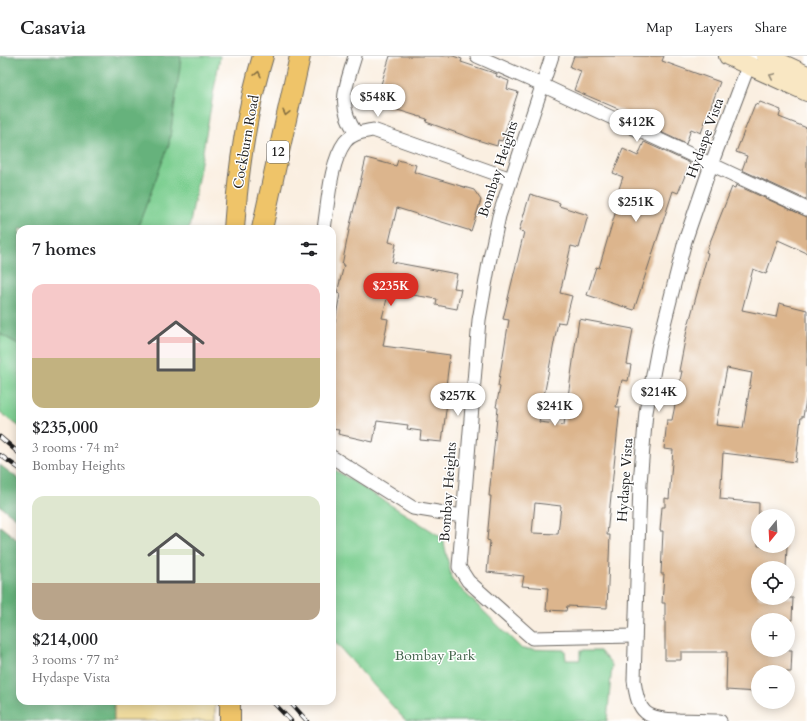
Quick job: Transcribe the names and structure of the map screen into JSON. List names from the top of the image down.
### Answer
{
  "streets": {
    "main road": ["Cockburn Road", "12"],
    "street": ["Hydaspe Vista", "Bombay Heights"]
  },
  "crossings": [
    ["Hydaspe Vista", "Bombay Heights"]
  ],
  "parks": ["Bombay Park"],
  "north": "bottom",
  "page": {
    "header": "Casavia",
    "nav": ["Map", "Layers", "Share"],
    "price": [
      "$548K",
      "$412K",
      "$251K",
      "$235K",
      "$214K",
      "$257K",
      "$241K"
    ],
    "heading": "7 homes",
    "list": [
      {
        "name": "$235,000",
        "note": "3 rooms · 74 m² · Bombay Heights"
      },
      {
        "name": "$214,000",
        "note": "3 rooms · 77 m² · Hydaspe Vista"
      }
    ],
    "map_buttons": ["+", "−"]
  }
}
